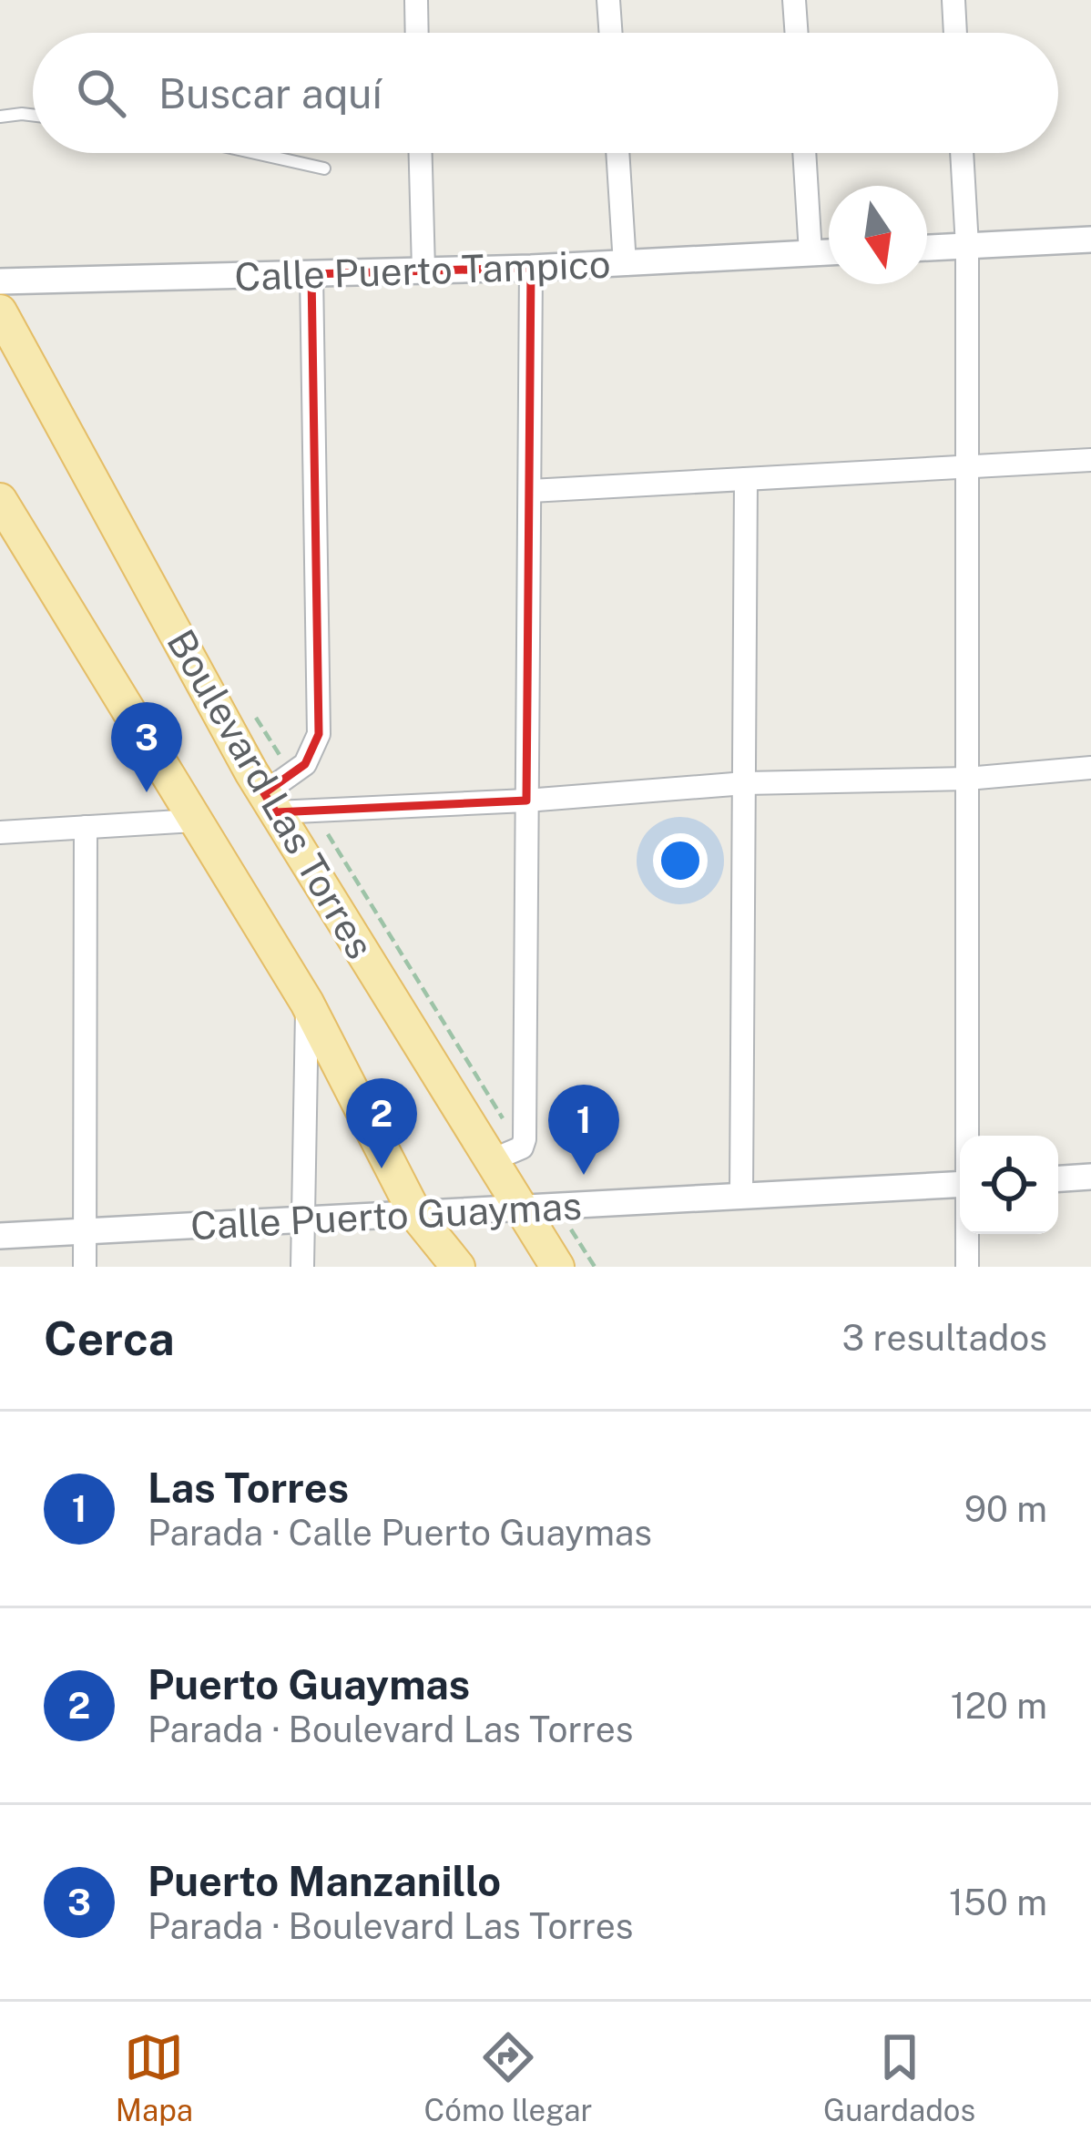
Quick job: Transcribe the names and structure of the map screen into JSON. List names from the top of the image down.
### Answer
{
  "streets": {
    "main road": ["Boulevard Las Torres"],
    "street": ["Calle Puerto Tampico", "Calle Puerto Guaymas"]
  },
  "crossings": [
    ["Boulevard Las Torres", "Calle Puerto Guaymas"]
  ],
  "north": "bottom",
  "page": {
    "search": "Buscar aquí",
    "pins": ["3", "2", "1"],
    "heading": ["Cerca", "3 resultados"],
    "list": [
      {
        "mark": "1",
        "name": "Las Torres",
        "note": "Parada · Calle Puerto Guaymas",
        "value": "90 m"
      },
      {
        "mark": "2",
        "name": "Puerto Guaymas",
        "note": "Parada · Boulevard Las Torres",
        "value": "120 m"
      },
      {
        "mark": "3",
        "name": "Puerto Manzanillo",
        "note": "Parada · Boulevard Las Torres",
        "value": "150 m"
      }
    ],
    "nav": ["Mapa", "Cómo llegar", "Guardados"]
  }
}
